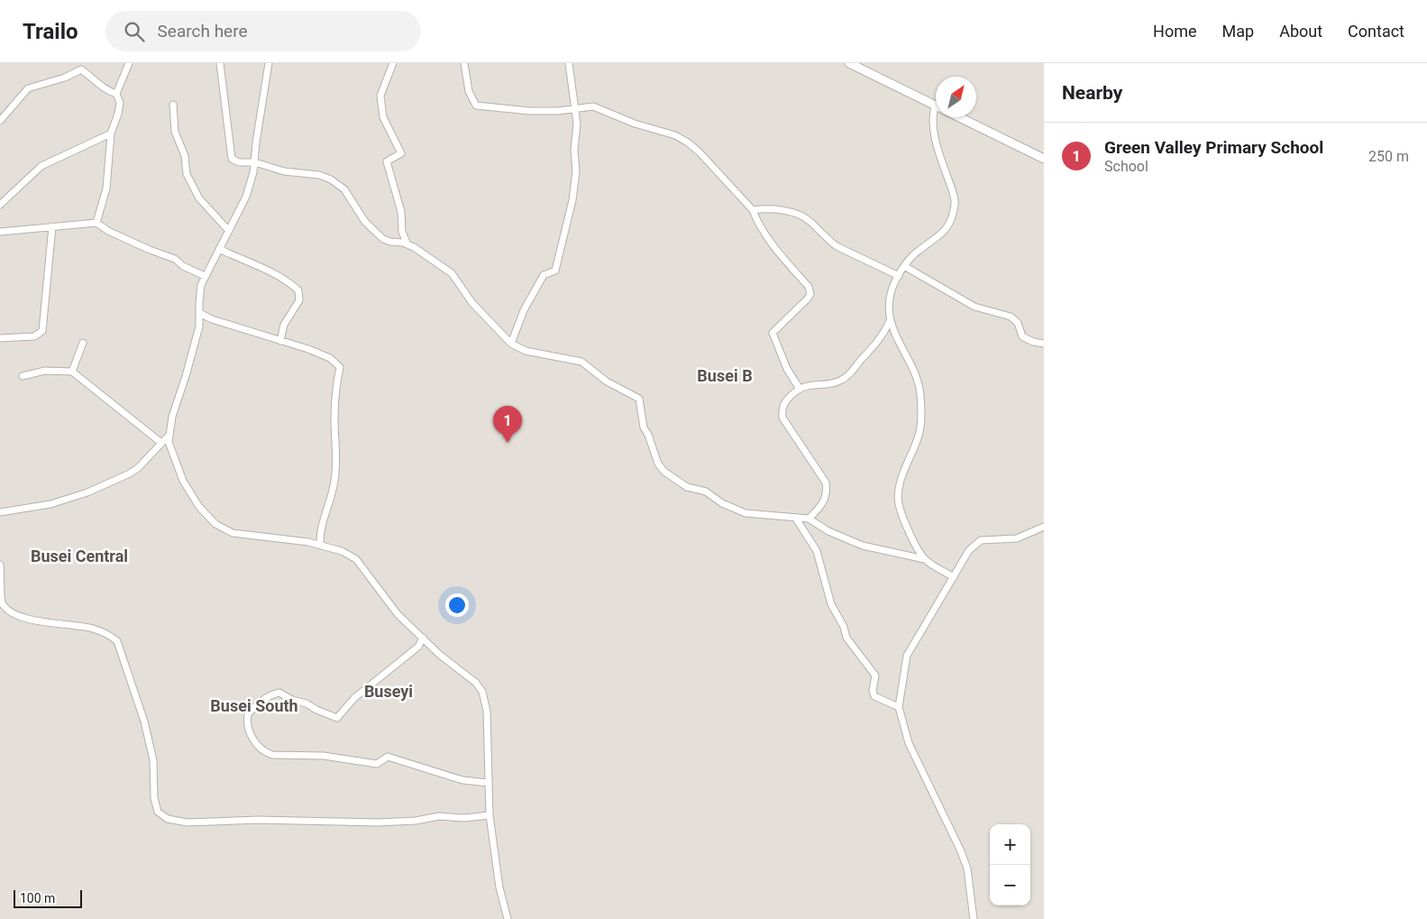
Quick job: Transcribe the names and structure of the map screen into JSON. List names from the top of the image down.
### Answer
{
  "districts": [
    "Busei B",
    "Busei Central",
    "Buseyi",
    "Busei South"
  ],
  "scale_bar": "100 m",
  "north": "top right",
  "page": {
    "header": "Trailo",
    "search": "Search here",
    "nav": [
      "Home",
      "Map",
      "About",
      "Contact"
    ],
    "heading": "Nearby",
    "list": [
      {
        "mark": "1",
        "name": "Green Valley Primary School",
        "note": "School",
        "value": "250 m"
      }
    ],
    "pins": "1",
    "map_buttons": ["+", "−"],
    "scale": "100 m"
  }
}
